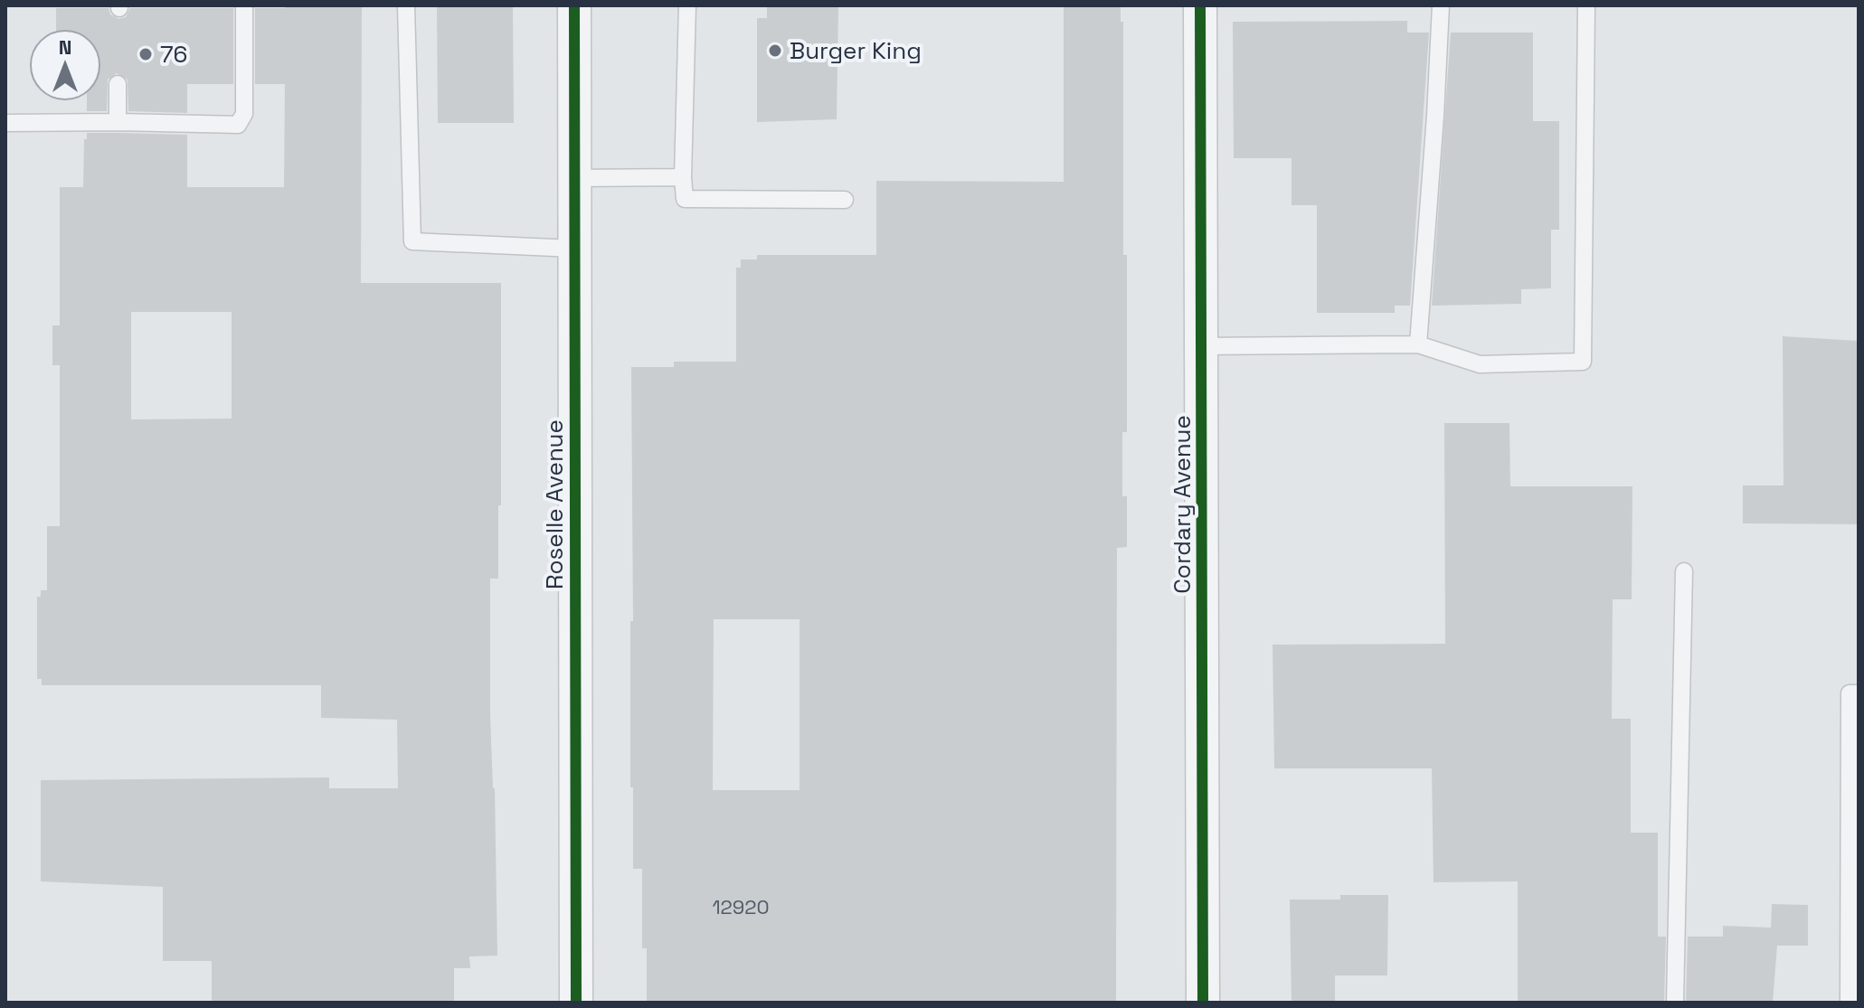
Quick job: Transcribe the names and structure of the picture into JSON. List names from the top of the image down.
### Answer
{
  "streets": {
    "street": ["Roselle Avenue", "Cordary Avenue"]
  },
  "places": ["Burger King", "76"],
  "house_numbers": ["12920"],
  "north": "top"
}
